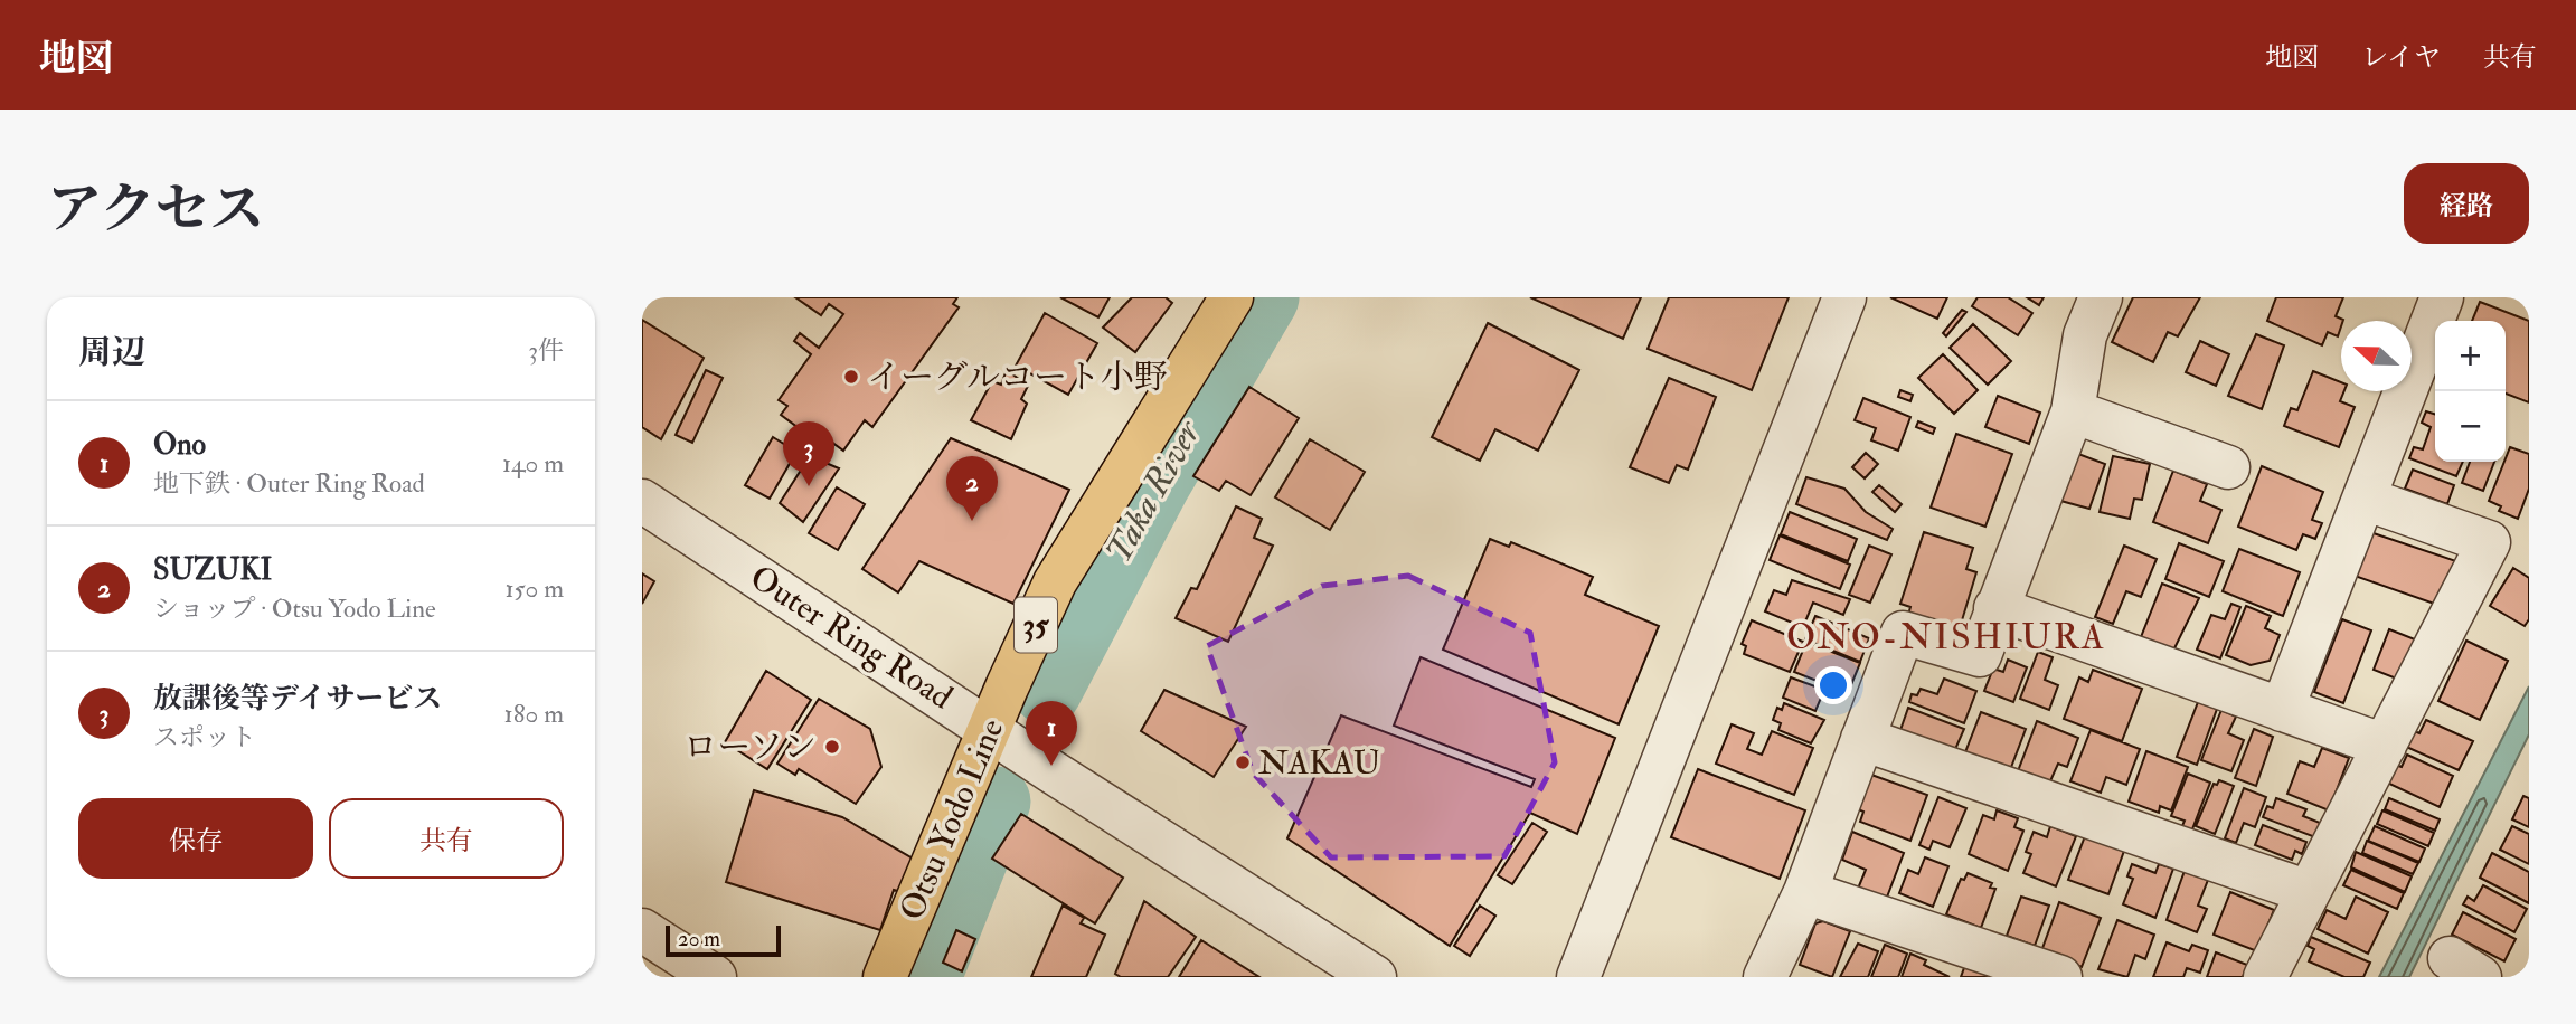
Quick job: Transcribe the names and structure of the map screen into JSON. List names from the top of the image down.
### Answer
{
  "streets": {
    "main road": ["35", "Otsu Yodo Line"],
    "street": ["Outer Ring Road"]
  },
  "crossings": [
    ["Outer Ring Road", "Otsu Yodo Line"]
  ],
  "districts": ["ONO-NISHIURA"],
  "water": ["Taka River"],
  "places": ["イーグルコート小野", "ローソン", "NAKAU"],
  "scale_bar": "20 m",
  "north": "left",
  "page": {
    "header": "地図",
    "nav": ["地図", "レイヤ", "共有"],
    "buttons": [
      "経路",
      ["保存", "共有"]
    ],
    "title": "アクセス",
    "heading": ["周辺", "3件"],
    "map_buttons": ["+", "−"],
    "list": [
      {
        "mark": "1",
        "name": "Ono",
        "note": "地下鉄 · Outer Ring Road",
        "value": "140 m"
      },
      {
        "mark": "2",
        "name": "SUZUKI",
        "note": "ショップ · Otsu Yodo Line",
        "value": "150 m"
      },
      {
        "mark": "3",
        "name": "放課後等デイサービス",
        "note": "スポット",
        "value": "180 m"
      }
    ],
    "pins": ["3", "2", "1"],
    "scale": "20 m"
  }
}
